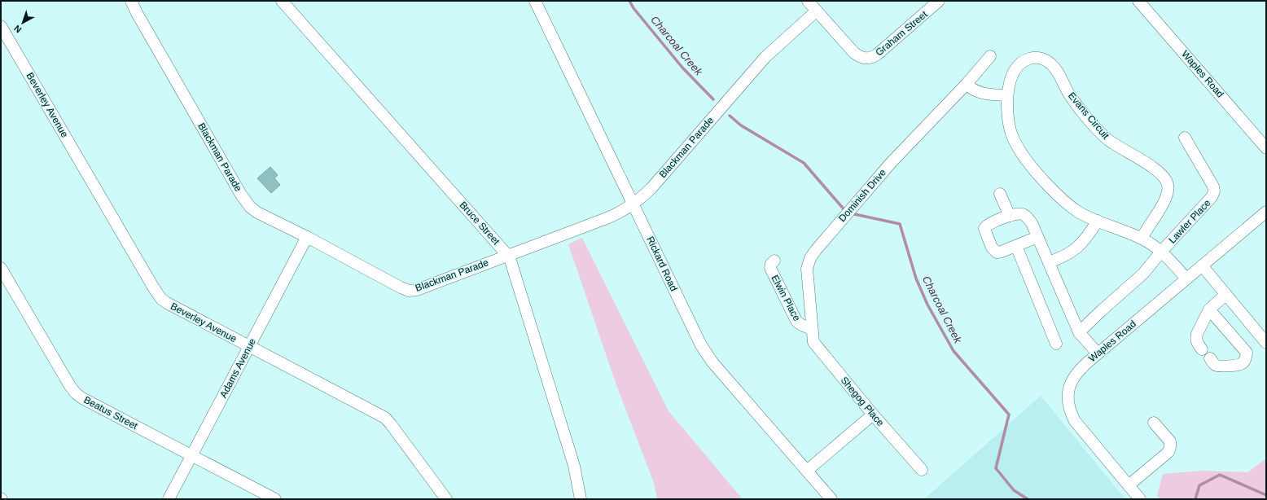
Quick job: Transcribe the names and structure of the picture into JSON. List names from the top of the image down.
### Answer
{
  "streets": {
    "street": [
      "Graham Street",
      "Waples Road",
      "Beverley Avenue",
      "Evans Circuit",
      "Blackman Parade",
      "Dominish Drive",
      "Lawler Place",
      "Bruce Street",
      "Rickard Road",
      "Elwin Place",
      "Adams Avenue",
      "Shegog Place",
      "Beatus Street"
    ]
  },
  "crossings": [
    ["Graham Street", "Blackman Parade"],
    ["Waples Road", "Evans Circuit"],
    ["Beverley Avenue", "Adams Avenue"],
    ["Evans Circuit", "Lawler Place"],
    ["Blackman Parade", "Bruce Street"],
    ["Blackman Parade", "Rickard Road"],
    ["Blackman Parade", "Adams Avenue"],
    ["Dominish Drive", "Elwin Place"],
    ["Dominish Drive", "Shegog Place"],
    ["Elwin Place", "Shegog Place"],
    ["Adams Avenue", "Beatus Street"]
  ],
  "water": ["Charcoal Creek"],
  "north": "bottom left"
}
